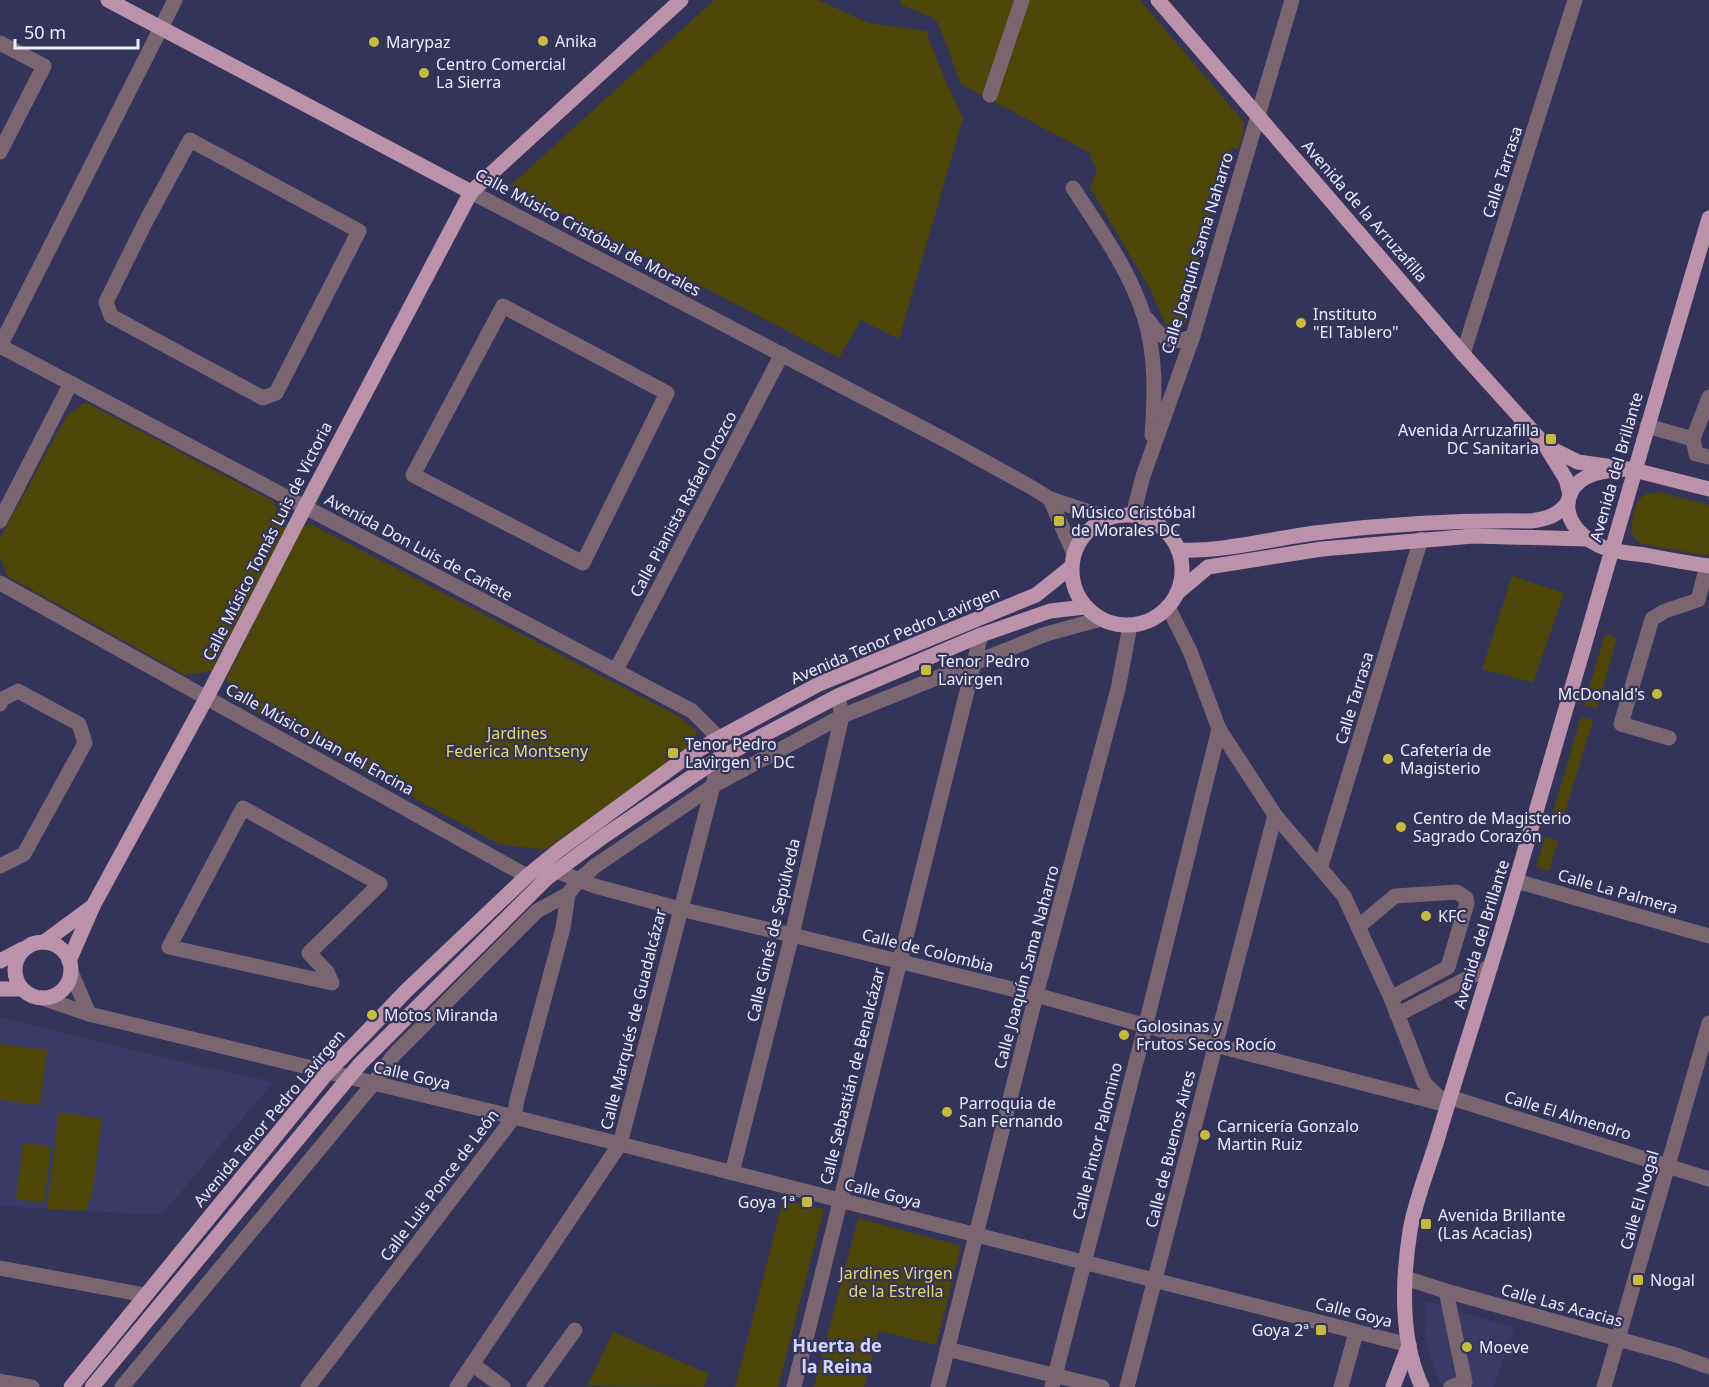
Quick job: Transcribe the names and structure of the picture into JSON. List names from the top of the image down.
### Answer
{
  "streets": {
    "main road": [
      "Avenida de la Arruzafilla",
      "Calle Músico Cristóbal de Morales",
      "Avenida del Brillante",
      "Calle Músico Tomás Luis de Victoria",
      "Avenida Tenor Pedro Lavirgen"
    ],
    "street": [
      "Calle Tarrasa",
      "Calle Joaquín Sama Naharro",
      "Calle Pianista Rafael Orozco",
      "Avenida Don Luis de Cañete",
      "Calle Músico Juan del Encina",
      "Calle La Palmera",
      "Calle Ginés de Sepúlveda",
      "Calle de Colombia",
      "Calle Marqués de Guadalcázar",
      "Calle Goya",
      "Calle Sebastián de Benalcázar",
      "Calle El Almendro",
      "Calle Pintor Palomino",
      "Calle de Buenos Aires",
      "Calle Luis Ponce de León",
      "Calle El Nogal",
      "Calle Las Acacias"
    ]
  },
  "crossings": [
    ["Calle Tarrasa", "Avenida de la Arruzafilla"],
    ["Avenida de la Arruzafilla", "Calle Joaquín Sama Naharro"],
    ["Avenida de la Arruzafilla", "Avenida del Brillante"],
    ["Calle Músico Cristóbal de Morales", "Calle Joaquín Sama Naharro"],
    ["Calle Músico Cristóbal de Morales", "Calle Pianista Rafael Orozco"],
    ["Calle Músico Cristóbal de Morales", "Calle Músico Tomás Luis de Victoria"],
    ["Calle Músico Cristóbal de Morales", "Avenida Tenor Pedro Lavirgen"],
    ["Calle Joaquín Sama Naharro", "Avenida Tenor Pedro Lavirgen"],
    ["Calle Joaquín Sama Naharro", "Calle de Colombia"],
    ["Calle Joaquín Sama Naharro", "Calle Goya"],
    ["Avenida del Brillante", "Calle La Palmera"],
    ["Avenida del Brillante", "Calle de Colombia"],
    ["Avenida del Brillante", "Calle Goya"],
    ["Avenida del Brillante", "Calle El Almendro"],
    ["Avenida del Brillante", "Calle Las Acacias"],
    ["Calle Pianista Rafael Orozco", "Avenida Don Luis de Cañete"],
    ["Calle Músico Tomás Luis de Victoria", "Avenida Don Luis de Cañete"],
    ["Calle Músico Tomás Luis de Victoria", "Calle Músico Juan del Encina"],
    ["Calle Músico Tomás Luis de Victoria", "Calle Goya"],
    ["Avenida Don Luis de Cañete", "Avenida Tenor Pedro Lavirgen"],
    ["Avenida Tenor Pedro Lavirgen", "Calle Músico Juan del Encina"],
    ["Avenida Tenor Pedro Lavirgen", "Calle Ginés de Sepúlveda"],
    ["Avenida Tenor Pedro Lavirgen", "Calle de Colombia"],
    ["Avenida Tenor Pedro Lavirgen", "Calle Marqués de Guadalcázar"],
    ["Avenida Tenor Pedro Lavirgen", "Calle Goya"],
    ["Avenida Tenor Pedro Lavirgen", "Calle Sebastián de Benalcázar"],
    ["Calle Ginés de Sepúlveda", "Calle de Colombia"],
    ["Calle Ginés de Sepúlveda", "Calle Goya"],
    ["Calle de Colombia", "Calle Marqués de Guadalcázar"],
    ["Calle de Colombia", "Calle Sebastián de Benalcázar"],
    ["Calle de Colombia", "Calle El Almendro"],
    ["Calle de Colombia", "Calle Pintor Palomino"],
    ["Calle de Colombia", "Calle de Buenos Aires"],
    ["Calle Marqués de Guadalcázar", "Calle Goya"],
    ["Calle Goya", "Calle Sebastián de Benalcázar"],
    ["Calle Goya", "Calle Pintor Palomino"],
    ["Calle Goya", "Calle de Buenos Aires"],
    ["Calle Goya", "Calle Luis Ponce de León"],
    ["Calle El Almendro", "Calle El Nogal"],
    ["Calle El Nogal", "Calle Las Acacias"]
  ],
  "districts": ["Huerta de la Reina"],
  "parks": ["Jardines Federica Montseny", "Jardines Virgen de la Estrella"],
  "places": {
    "other": [
      "Anika",
      "Marypaz",
      "Centro Comercial La Sierra",
      "Instituto \"El Tablero\"",
      "McDonald's",
      "Cafetería de Magisterio",
      "Centro de Magisterio Sagrado Corazón",
      "KFC",
      "Motos Miranda",
      "Golosinas y Frutos Secos Rocío",
      "Parroquia de San Fernando",
      "Carnicería Gonzalo Martin Ruiz",
      "Moeve"
    ],
    "transit": [
      "Avenida Arruzafilla DC Sanitaria",
      "Músico Cristóbal de Morales DC",
      "Tenor Pedro Lavirgen",
      "Tenor Pedro Lavirgen 1ª DC",
      "Goya 1ª",
      "Avenida Brillante (Las Acacias)",
      "Nogal",
      "Goya 2ª"
    ]
  },
  "scale_bar": "50 m"
}
